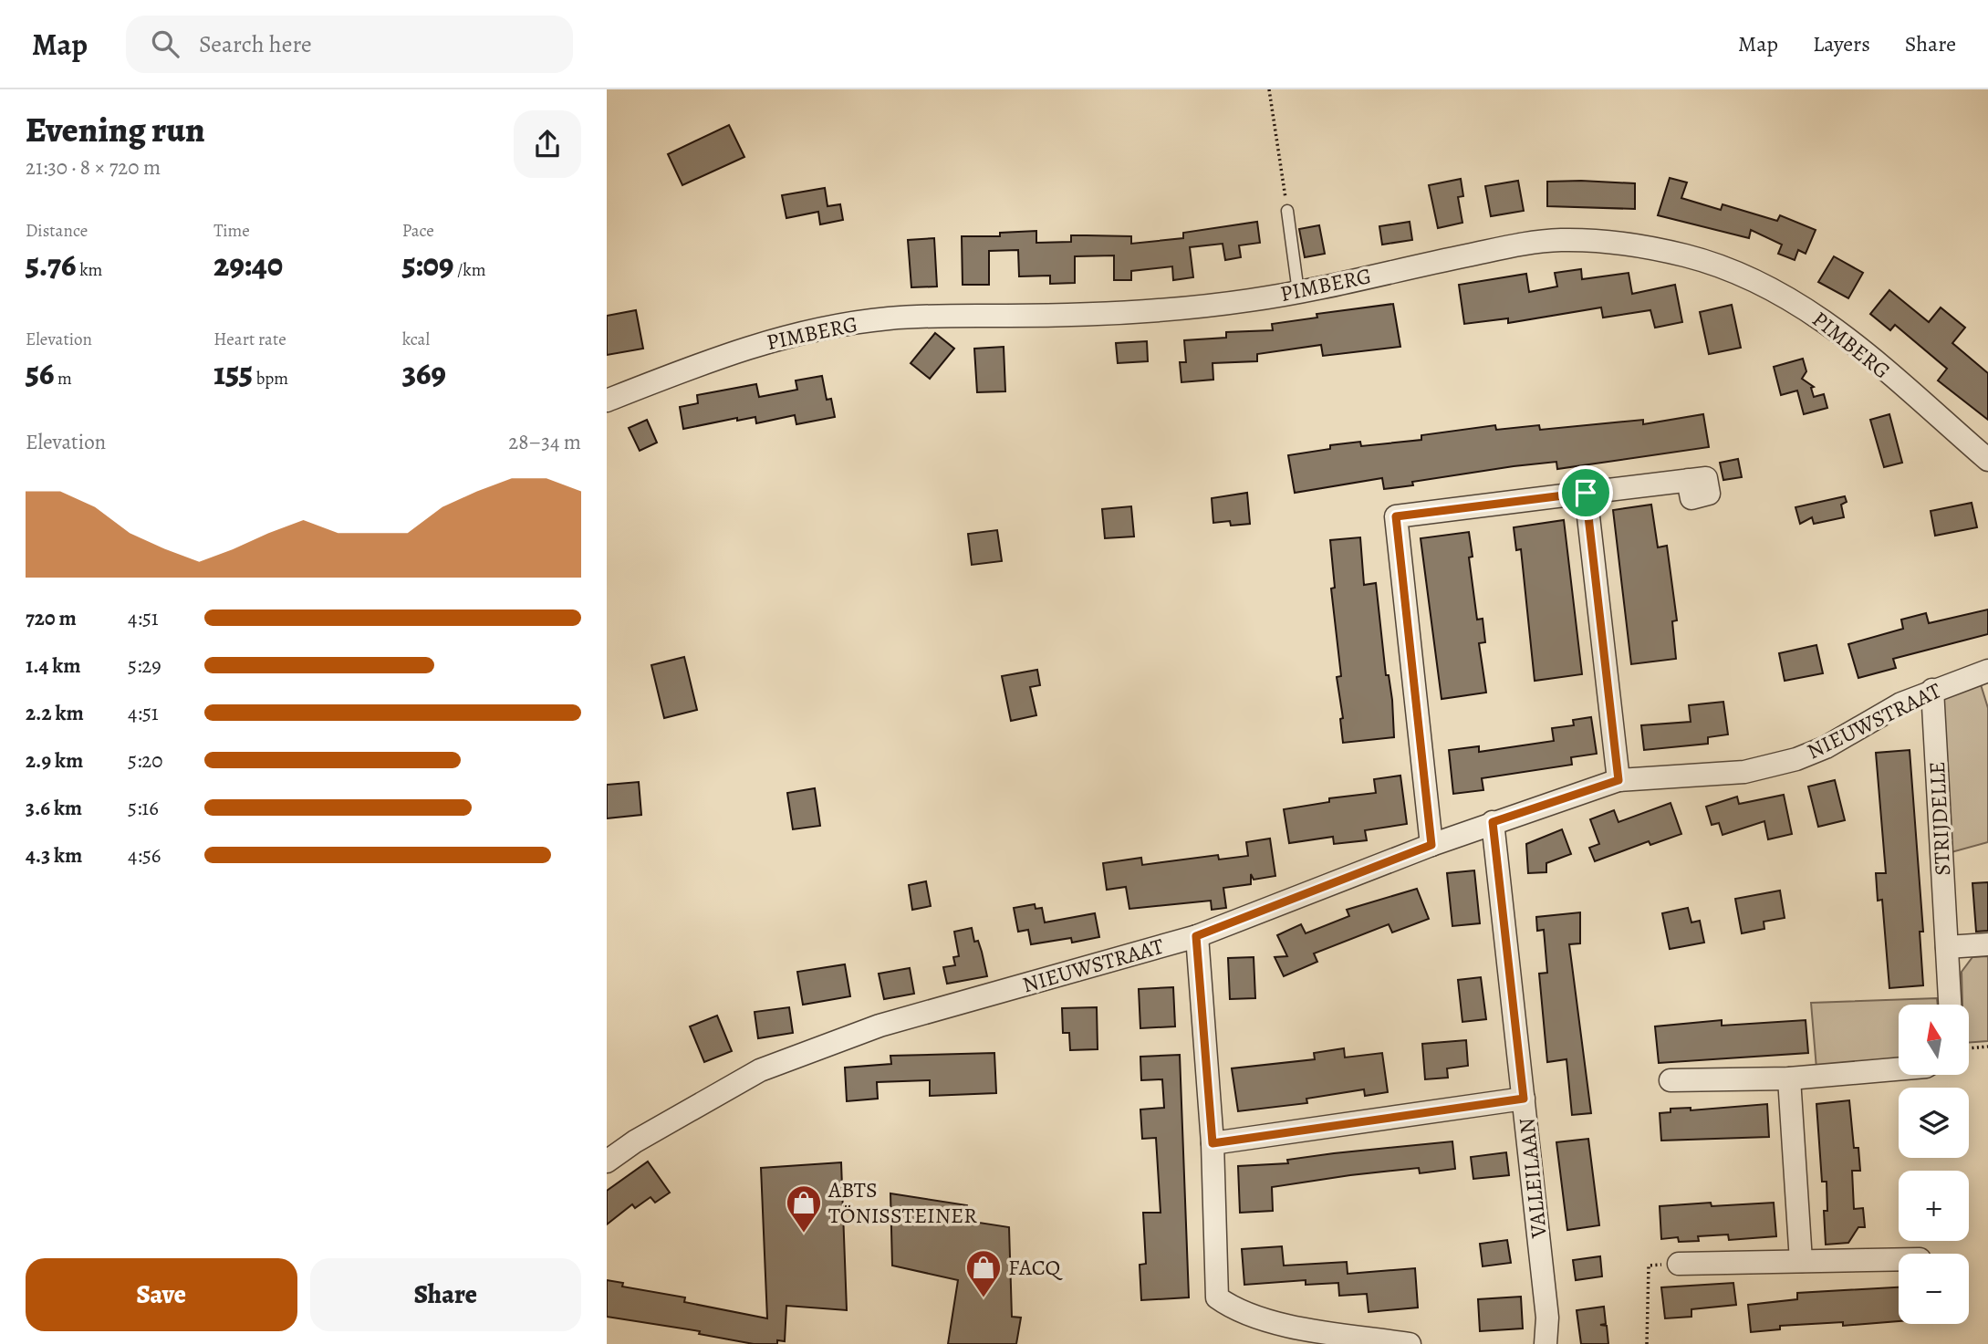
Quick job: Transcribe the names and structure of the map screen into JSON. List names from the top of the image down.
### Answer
{
  "streets": {
    "street": [
      "PIMBERG",
      "NIEUWSTRAAT",
      "STRIJDELLE",
      "VALLEILAAN"
    ]
  },
  "crossings": [
    ["NIEUWSTRAAT", "STRIJDELLE"],
    ["NIEUWSTRAAT", "VALLEILAAN"]
  ],
  "places": {
    "shop": ["ABTS TÖNISSTEINER", "FACQ"]
  },
  "north": "top",
  "page": {
    "header": "Map",
    "search": "Search here",
    "nav": ["Map", "Layers", "Share"],
    "heading": ["Evening run", "21:30 · 8 × 720 m"],
    "stats": [
      ["Distance", "5.76 km"],
      ["Time", "29:40"],
      ["Pace", "5:09 /km"],
      ["Elevation", "56 m"],
      ["Heart rate", "155 bpm"],
      ["kcal", "369"]
    ],
    "chart": ["Elevation", "28–34 m"],
    "list": [
      {
        "name": "720 m",
        "note": "4:51"
      },
      {
        "name": "1.4 km",
        "note": "5:29"
      },
      {
        "name": "2.2 km",
        "note": "4:51"
      },
      {
        "name": "2.9 km",
        "note": "5:20"
      },
      {
        "name": "3.6 km",
        "note": "5:16"
      },
      {
        "name": "4.3 km",
        "note": "4:56"
      }
    ],
    "map_buttons": ["+", "−"],
    "buttons": ["Save", "Share"]
  }
}
